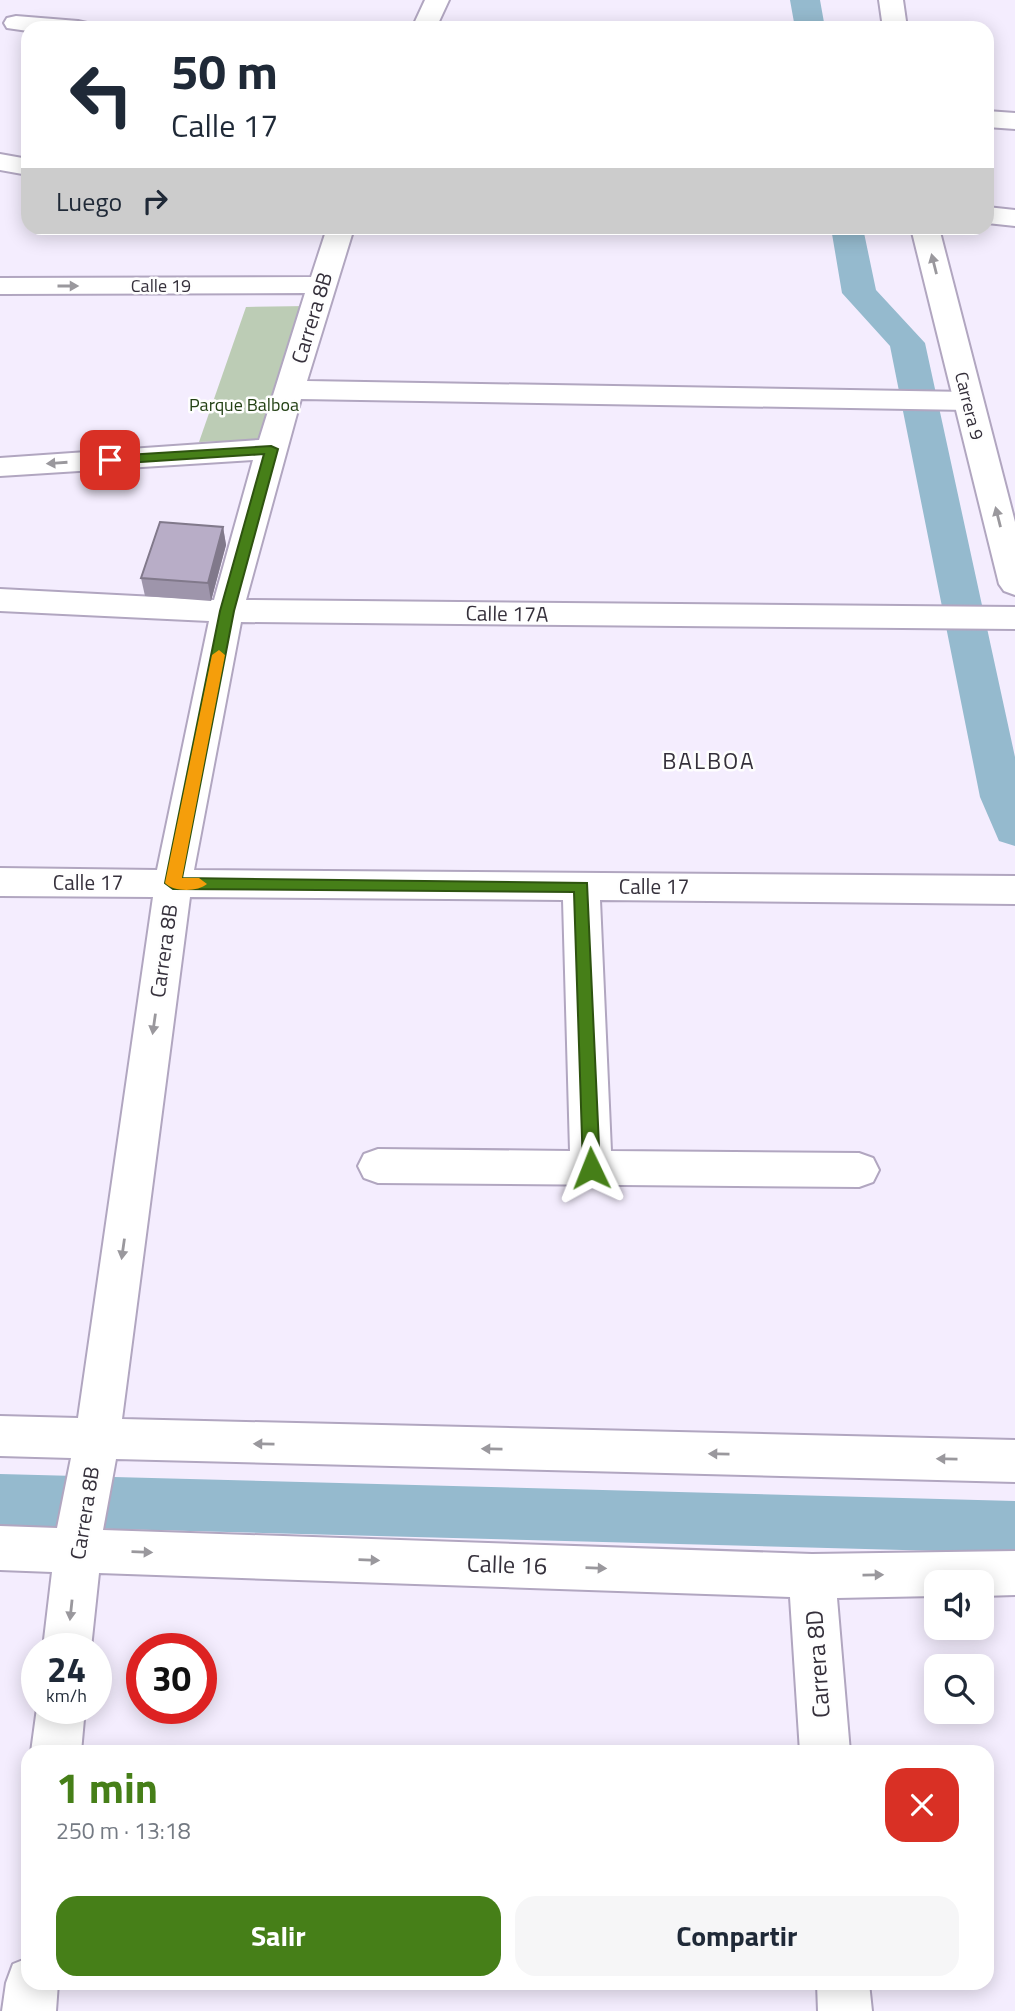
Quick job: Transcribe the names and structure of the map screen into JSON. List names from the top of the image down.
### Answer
{
  "streets": {
    "street": [
      "Calle 19",
      "Carrera 8B",
      "Carrera 9",
      "Calle 17A",
      "Calle 17",
      "Calle 16",
      "Carrera 8D"
    ]
  },
  "crossings": [
    ["Calle 19", "Carrera 8B"],
    ["Carrera 8B", "Calle 17A"],
    ["Carrera 8B", "Calle 17"],
    ["Carrera 8B", "Calle 16"],
    ["Calle 16", "Carrera 8D"]
  ],
  "one_way": ["Carrera 8B", "Carrera 9"],
  "districts": ["BALBOA"],
  "parks": ["Parque Balboa"],
  "page": {
    "turn": ["50 m", "Calle 17"],
    "then": "Luego",
    "speed": "24 km/h",
    "limit": "30",
    "heading": ["1 min", "250 m · 13:18"],
    "buttons": ["Salir", "Compartir"]
  }
}
